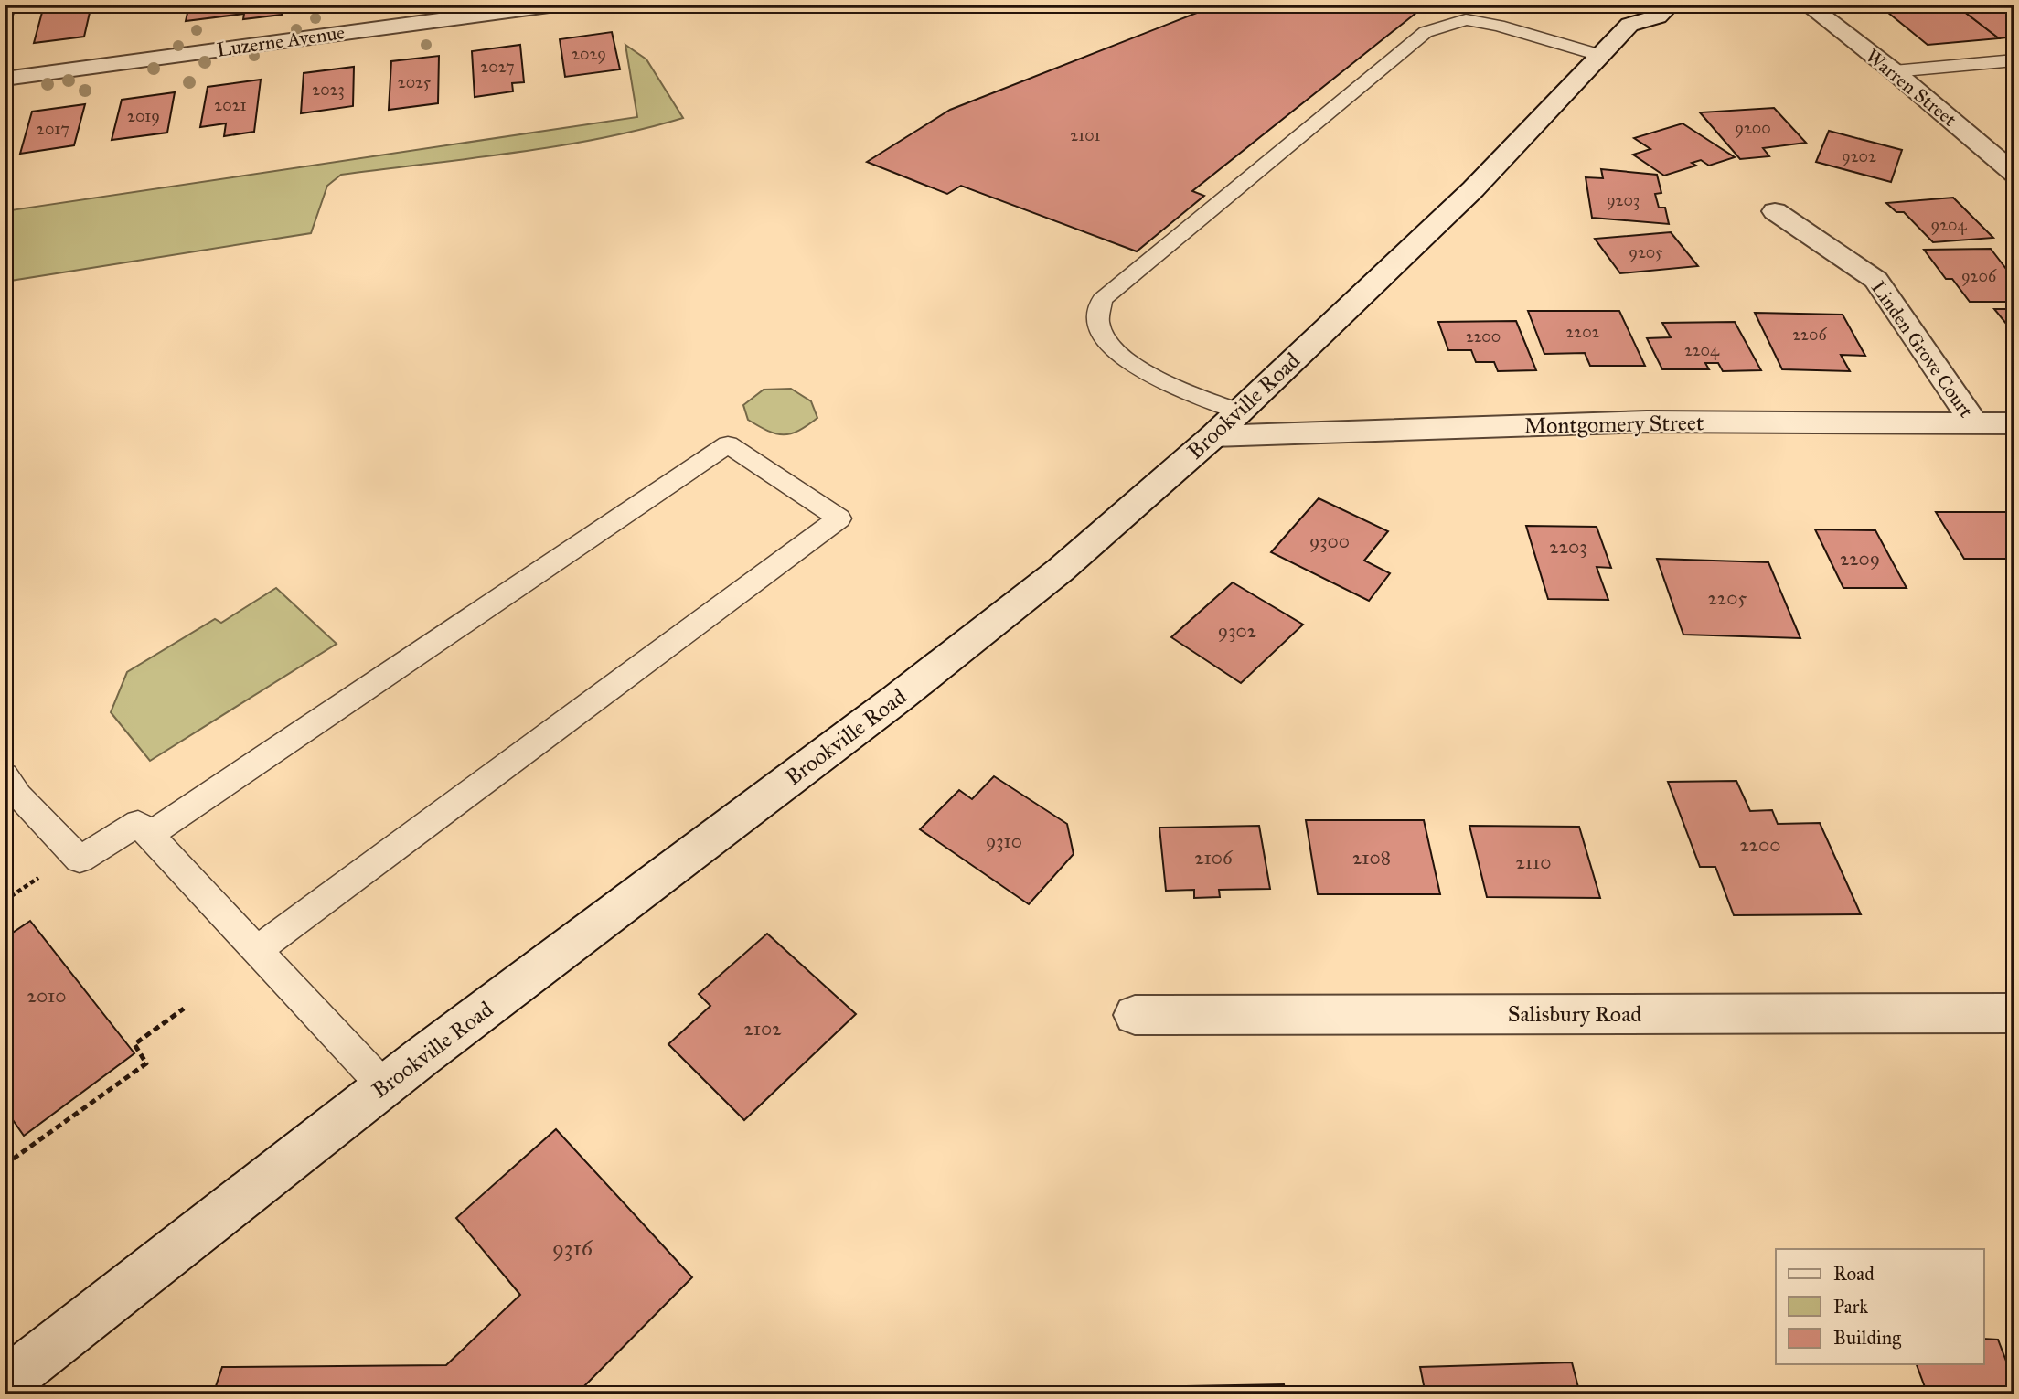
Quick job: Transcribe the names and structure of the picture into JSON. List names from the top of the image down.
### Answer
{
  "streets": {
    "street": [
      "Luzerne Avenue",
      "Warren Street",
      "Linden Grove Court",
      "Brookville Road",
      "Montgomery Street",
      "Salisbury Road"
    ]
  },
  "crossings": [
    ["Linden Grove Court", "Montgomery Street"],
    ["Brookville Road", "Montgomery Street"]
  ],
  "house_numbers": [
    "2029",
    "2027",
    "2025",
    "2023",
    "2021",
    "2019",
    "9200",
    "2017",
    "2101",
    "9202",
    "9203",
    "9204",
    "9205",
    "9206",
    "2202",
    "2206",
    "2200",
    "2204",
    "9300",
    "2203",
    "2209",
    "2205",
    "9302",
    "9310",
    "2200",
    "2106",
    "2108",
    "2110",
    "2010",
    "2102",
    "9316"
  ],
  "legend": ["Road", "Park", "Building"]
}
